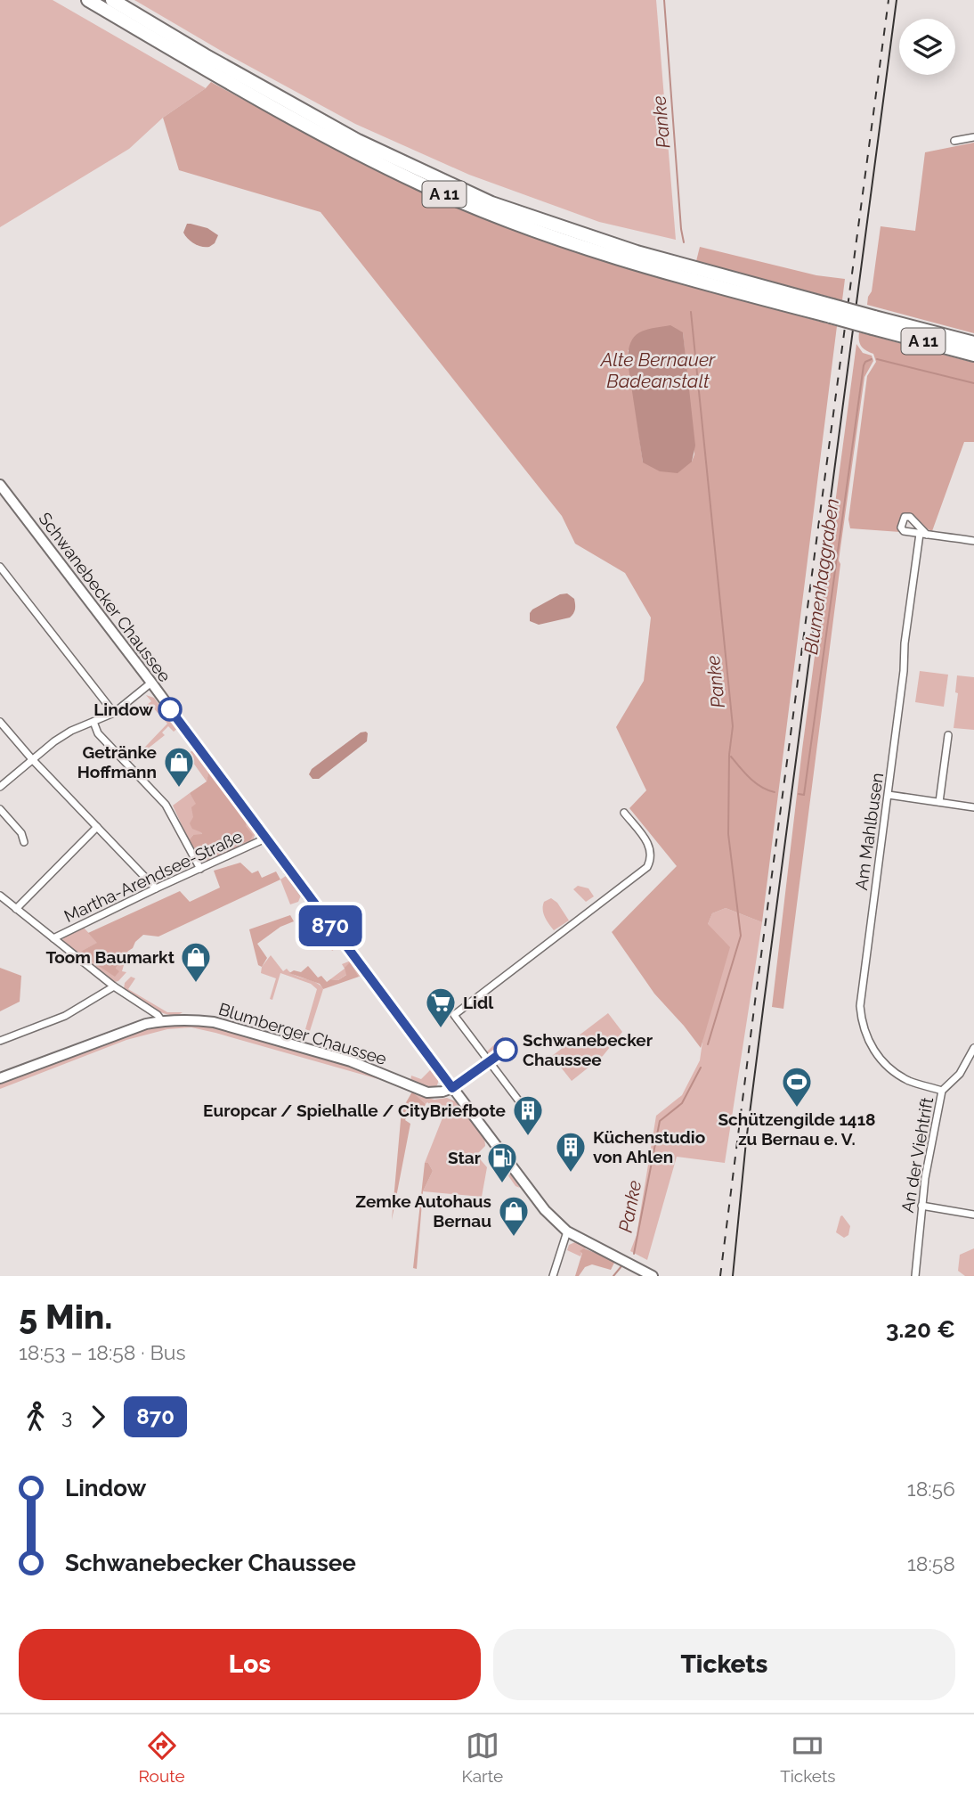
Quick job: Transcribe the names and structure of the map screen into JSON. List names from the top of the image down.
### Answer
{
  "streets": {
    "highway": ["A 11"],
    "main road": ["Schwanebecker Chaussee", "Blumberger Chaussee"],
    "street": ["Am Mahlbusen", "Martha-Arendsee-Straße", "An der Viehtrift"]
  },
  "crossings": [
    ["Schwanebecker Chaussee", "Martha-Arendsee-Straße"],
    ["Schwanebecker Chaussee", "Blumberger Chaussee"],
    ["Am Mahlbusen", "An der Viehtrift"]
  ],
  "water": ["Panke", "Alte Bernauer Badeanstalt", "Blumenhaggraben"],
  "places": {
    "other": ["Lindow", "Schwanebecker Chaussee"],
    "shop": ["Getränke Hoffmann", "Toom Baumarkt", "Zemke Autohaus Bernau"],
    "supermarket": ["Lidl"],
    "sports": ["Schützengilde 1418 zu Bernau e. V."],
    "building": ["Europcar / Spielhalle / CityBriefbote", "Küchenstudio von Ahlen"],
    "fuel station": ["Star"]
  },
  "lines": ["bus line 870"],
  "page": {
    "on_map": "870",
    "heading": ["5 Min.", "18:53 – 18:58 · Bus", "3.20 €"],
    "legs": ["3", "870"],
    "list": [
      {
        "name": "Lindow",
        "value": "18:56"
      },
      {
        "name": "Schwanebecker Chaussee",
        "value": "18:58"
      }
    ],
    "buttons": ["Los", "Tickets"],
    "tabs": ["Route", "Karte", "Tickets"]
  }
}
